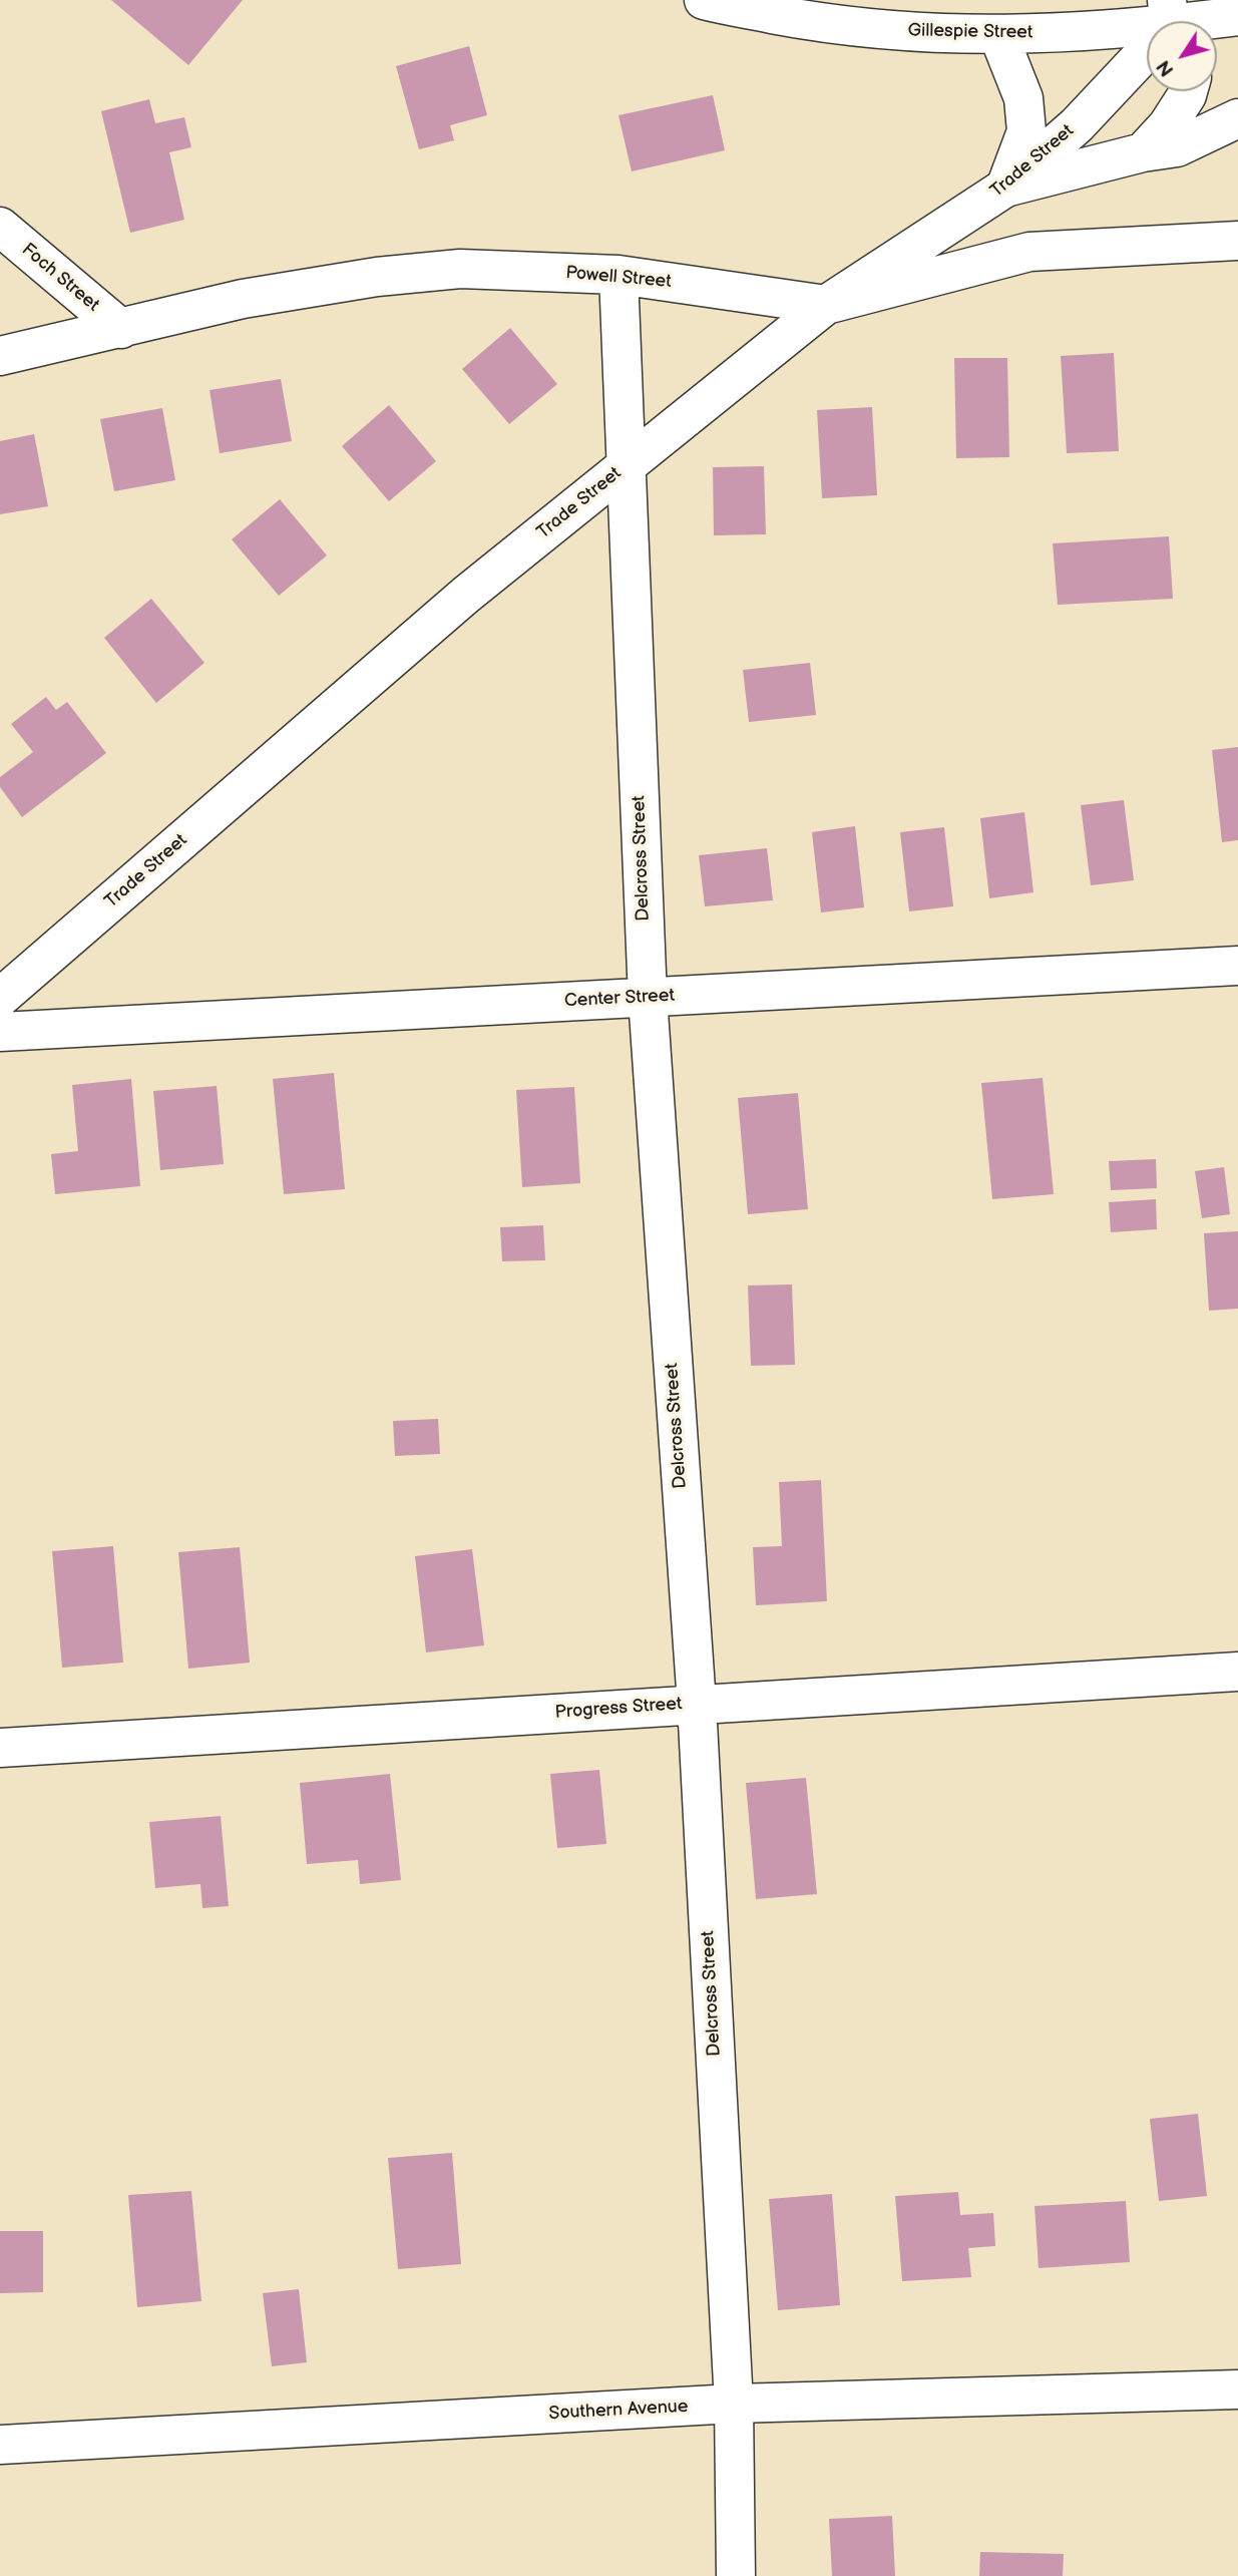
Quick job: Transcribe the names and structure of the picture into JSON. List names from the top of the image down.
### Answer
{
  "streets": {
    "street": [
      "Gillespie Street",
      "Trade Street",
      "Foch Street",
      "Powell Street",
      "Delcross Street",
      "Center Street",
      "Progress Street",
      "Southern Avenue"
    ]
  },
  "crossings": [
    ["Gillespie Street", "Trade Street"],
    ["Trade Street", "Powell Street"],
    ["Trade Street", "Delcross Street"],
    ["Foch Street", "Powell Street"],
    ["Powell Street", "Delcross Street"],
    ["Delcross Street", "Center Street"],
    ["Delcross Street", "Progress Street"],
    ["Delcross Street", "Southern Avenue"]
  ],
  "north": "bottom left"
}
